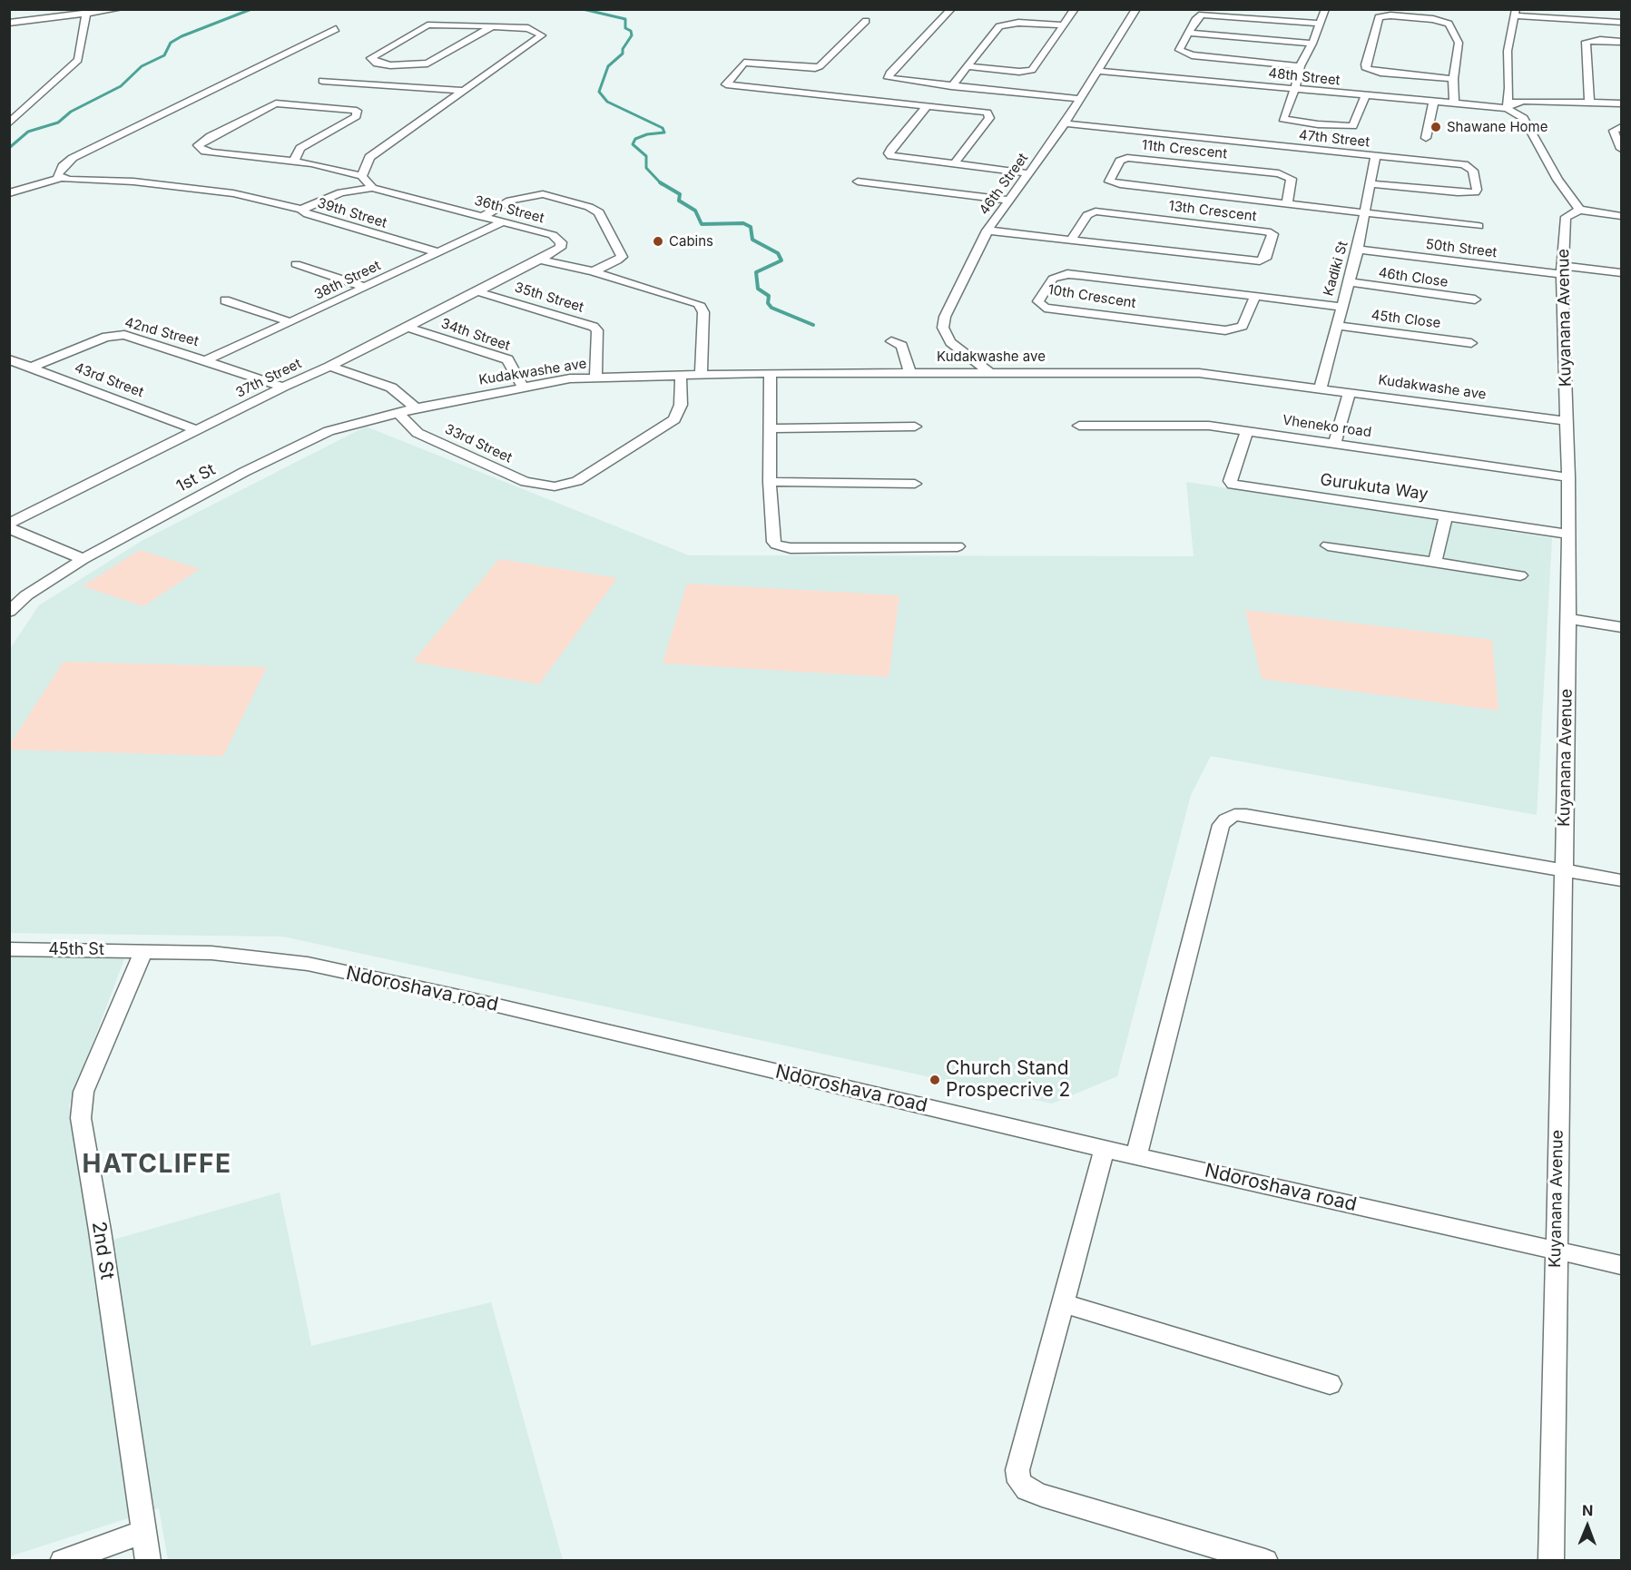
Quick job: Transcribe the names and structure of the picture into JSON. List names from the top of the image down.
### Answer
{
  "streets": {
    "street": [
      "48th Street",
      "47th Street",
      "11th Crescent",
      "46th Street",
      "36th Street",
      "13th Crescent",
      "39th Street",
      "50th Street",
      "Kadiki St",
      "46th Close",
      "38th Street",
      "10th Crescent",
      "35th Street",
      "Kuyanana Avenue",
      "45th Close",
      "42nd Street",
      "34th Street",
      "Kudakwashe ave",
      "37th Street",
      "43rd Street",
      "Vheneko road",
      "33rd Street",
      "1st St",
      "Gurukuta Way",
      "45th St",
      "Ndoroshava road",
      "2nd St"
    ]
  },
  "crossings": [
    ["48th Street", "46th Street"],
    ["47th Street", "46th Street"],
    ["47th Street", "Kadiki St"],
    ["11th Crescent", "Kadiki St"],
    ["46th Street", "13th Crescent"],
    ["46th Street", "Kudakwashe ave"],
    ["36th Street", "39th Street"],
    ["36th Street", "38th Street"],
    ["36th Street", "37th Street"],
    ["39th Street", "38th Street"],
    ["50th Street", "Kadiki St"],
    ["50th Street", "Kuyanana Avenue"],
    ["Kadiki St", "46th Close"],
    ["Kadiki St", "10th Crescent"],
    ["Kadiki St", "45th Close"],
    ["Kadiki St", "Kudakwashe ave"],
    ["38th Street", "42nd Street"],
    ["35th Street", "Kudakwashe ave"],
    ["35th Street", "37th Street"],
    ["Kuyanana Avenue", "Kudakwashe ave"],
    ["Kuyanana Avenue", "Vheneko road"],
    ["Kuyanana Avenue", "Gurukuta Way"],
    ["Kuyanana Avenue", "Ndoroshava road"],
    ["42nd Street", "37th Street"],
    ["42nd Street", "43rd Street"],
    ["34th Street", "Kudakwashe ave"],
    ["34th Street", "37th Street"],
    ["Kudakwashe ave", "33rd Street"],
    ["Kudakwashe ave", "1st St"],
    ["37th Street", "43rd Street"],
    ["Vheneko road", "Gurukuta Way"],
    ["33rd Street", "1st St"],
    ["45th St", "Ndoroshava road"],
    ["45th St", "2nd St"],
    ["Ndoroshava road", "2nd St"]
  ],
  "districts": ["HATCLIFFE"],
  "places": ["Shawane Home", "Cabins", "Church Stand Prospecrive 2"],
  "north": "top"
}
